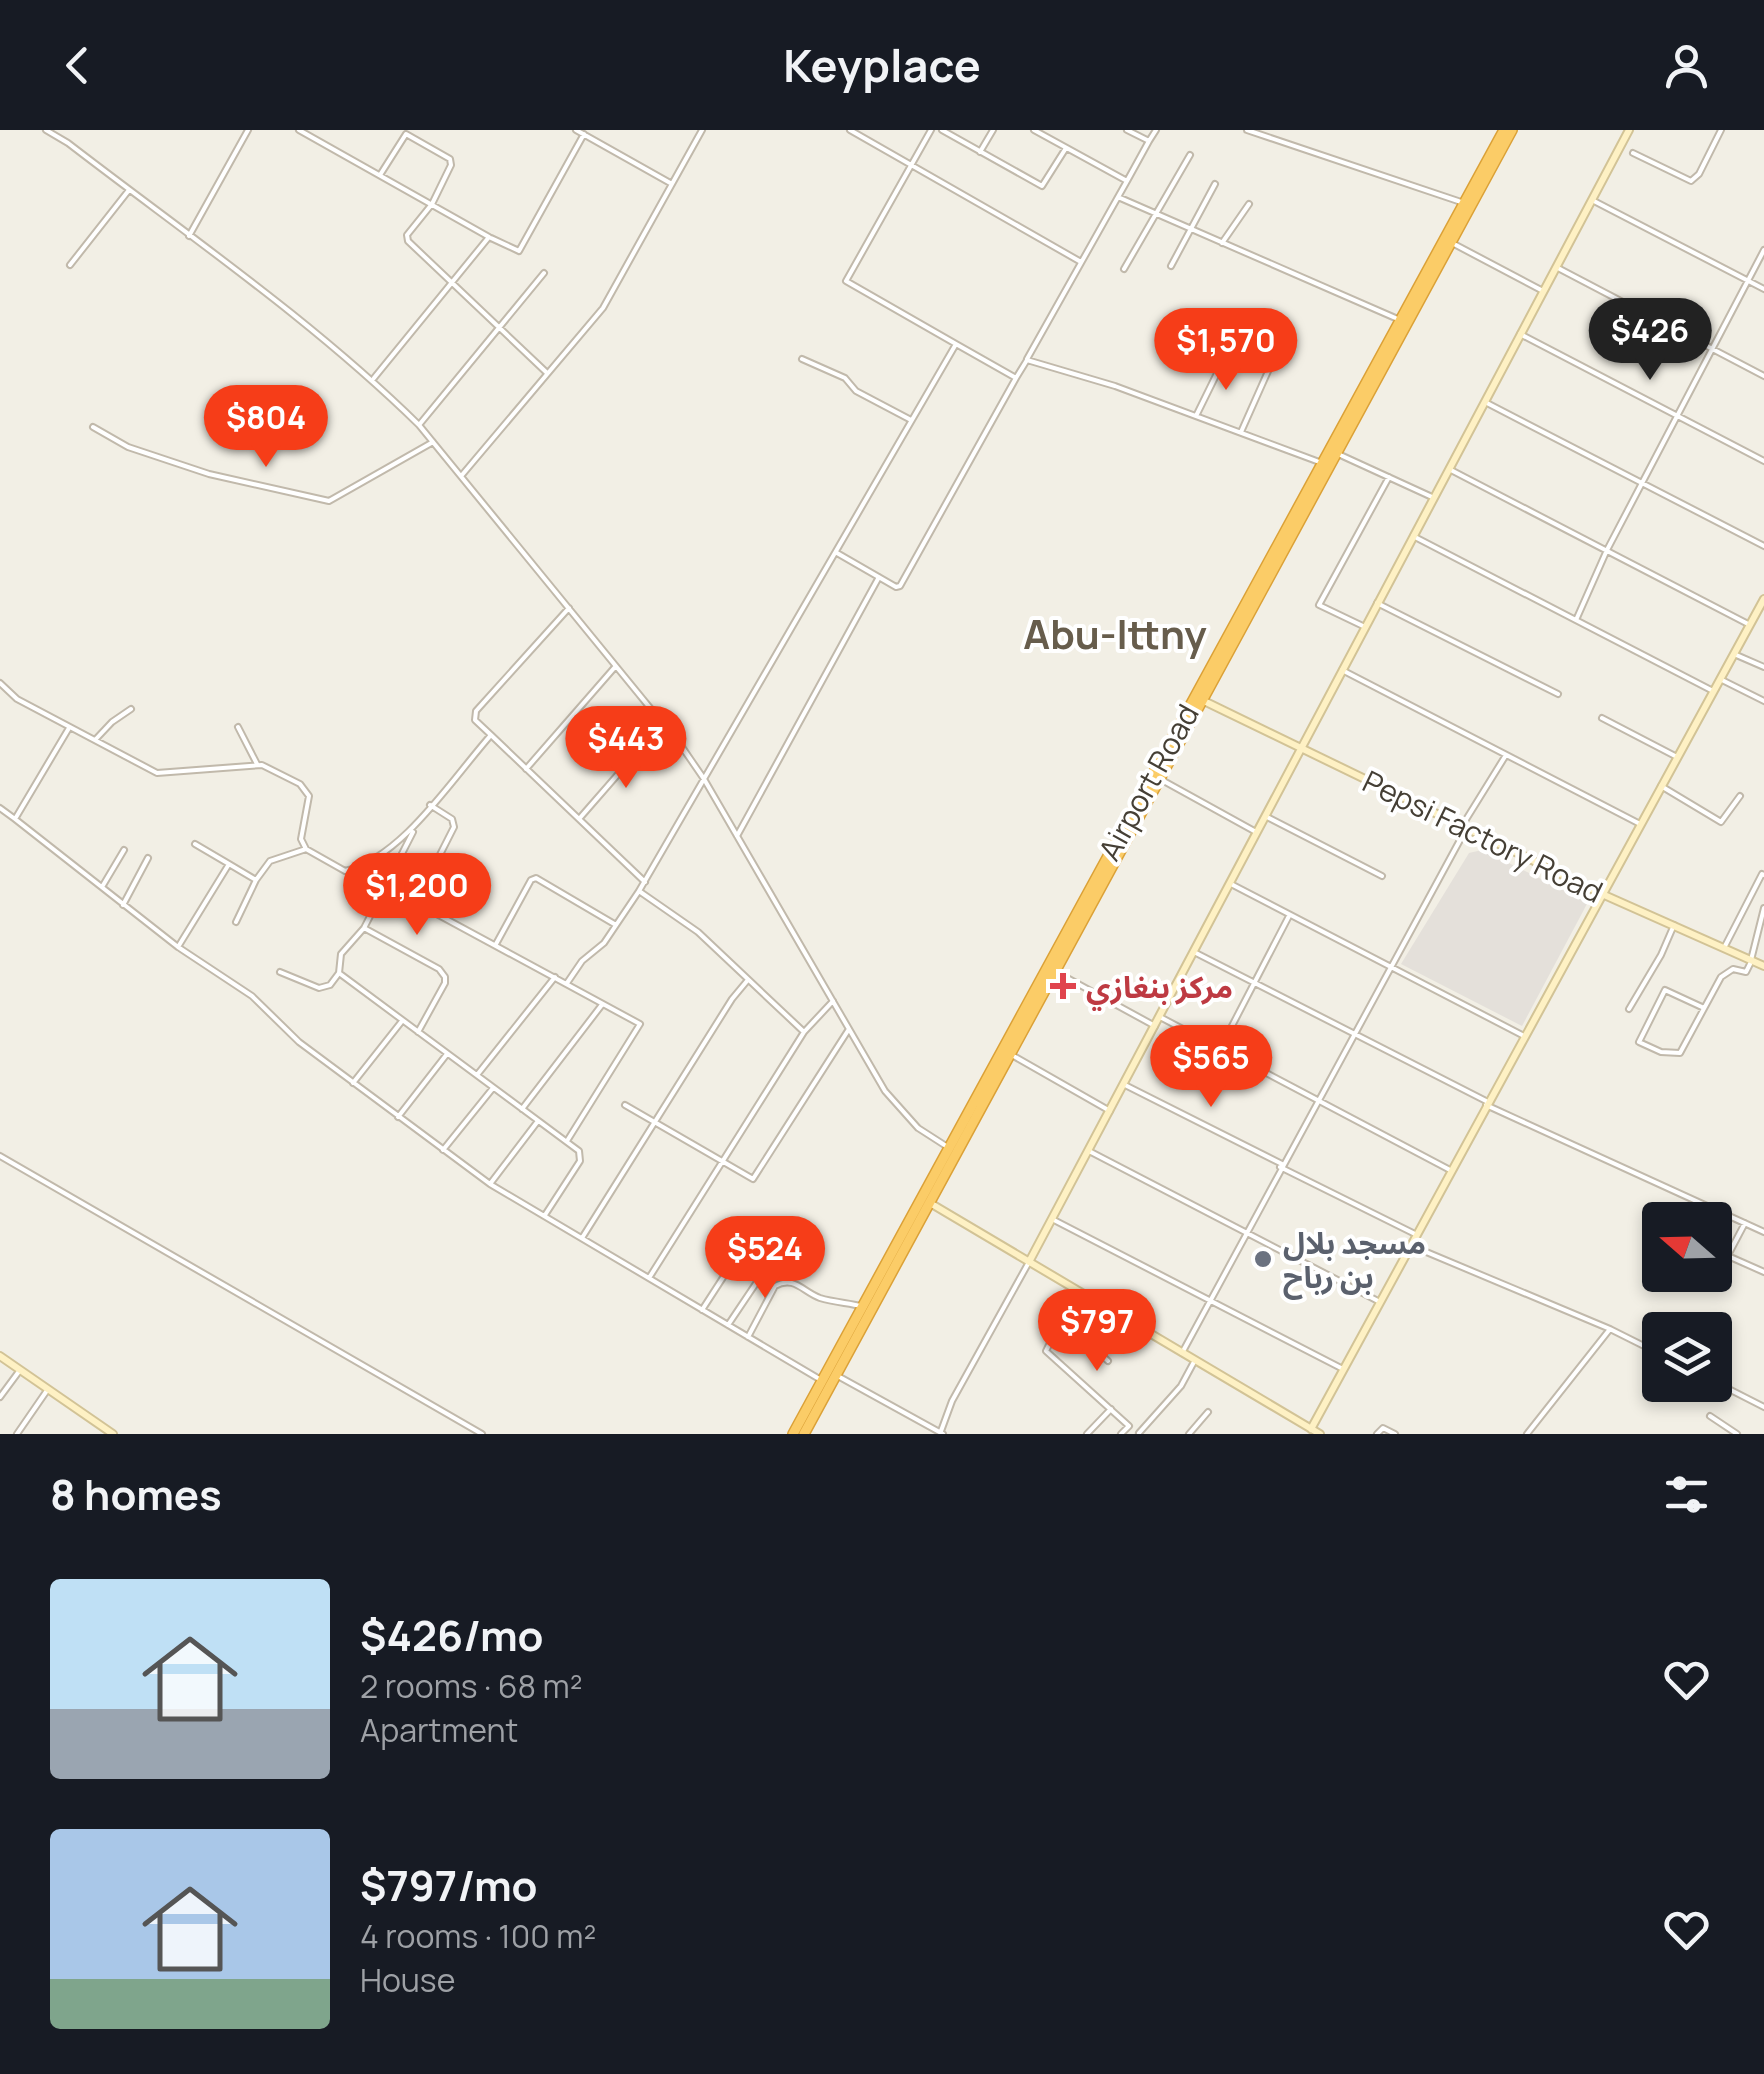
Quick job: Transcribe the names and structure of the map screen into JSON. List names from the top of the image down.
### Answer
{
  "streets": {
    "highway": ["Airport Road"],
    "street": ["Pepsi Factory Road"]
  },
  "crossings": [
    ["Airport Road", "Pepsi Factory Road"]
  ],
  "districts": ["Abu-Ittny"],
  "places": {
    "health": ["مركز بنغازي"],
    "other": ["مسجد بلال بن رباح"]
  },
  "north": "left",
  "page": {
    "header": "Keyplace",
    "price": [
      "$426",
      "$1,570",
      "$804",
      "$443",
      "$1,200",
      "$565",
      "$524",
      "$797"
    ],
    "heading": "8 homes",
    "list": [
      {
        "name": "$426/mo",
        "note": "2 rooms · 68 m² · Apartment"
      },
      {
        "name": "$797/mo",
        "note": "4 rooms · 100 m² · House"
      }
    ]
  }
}
